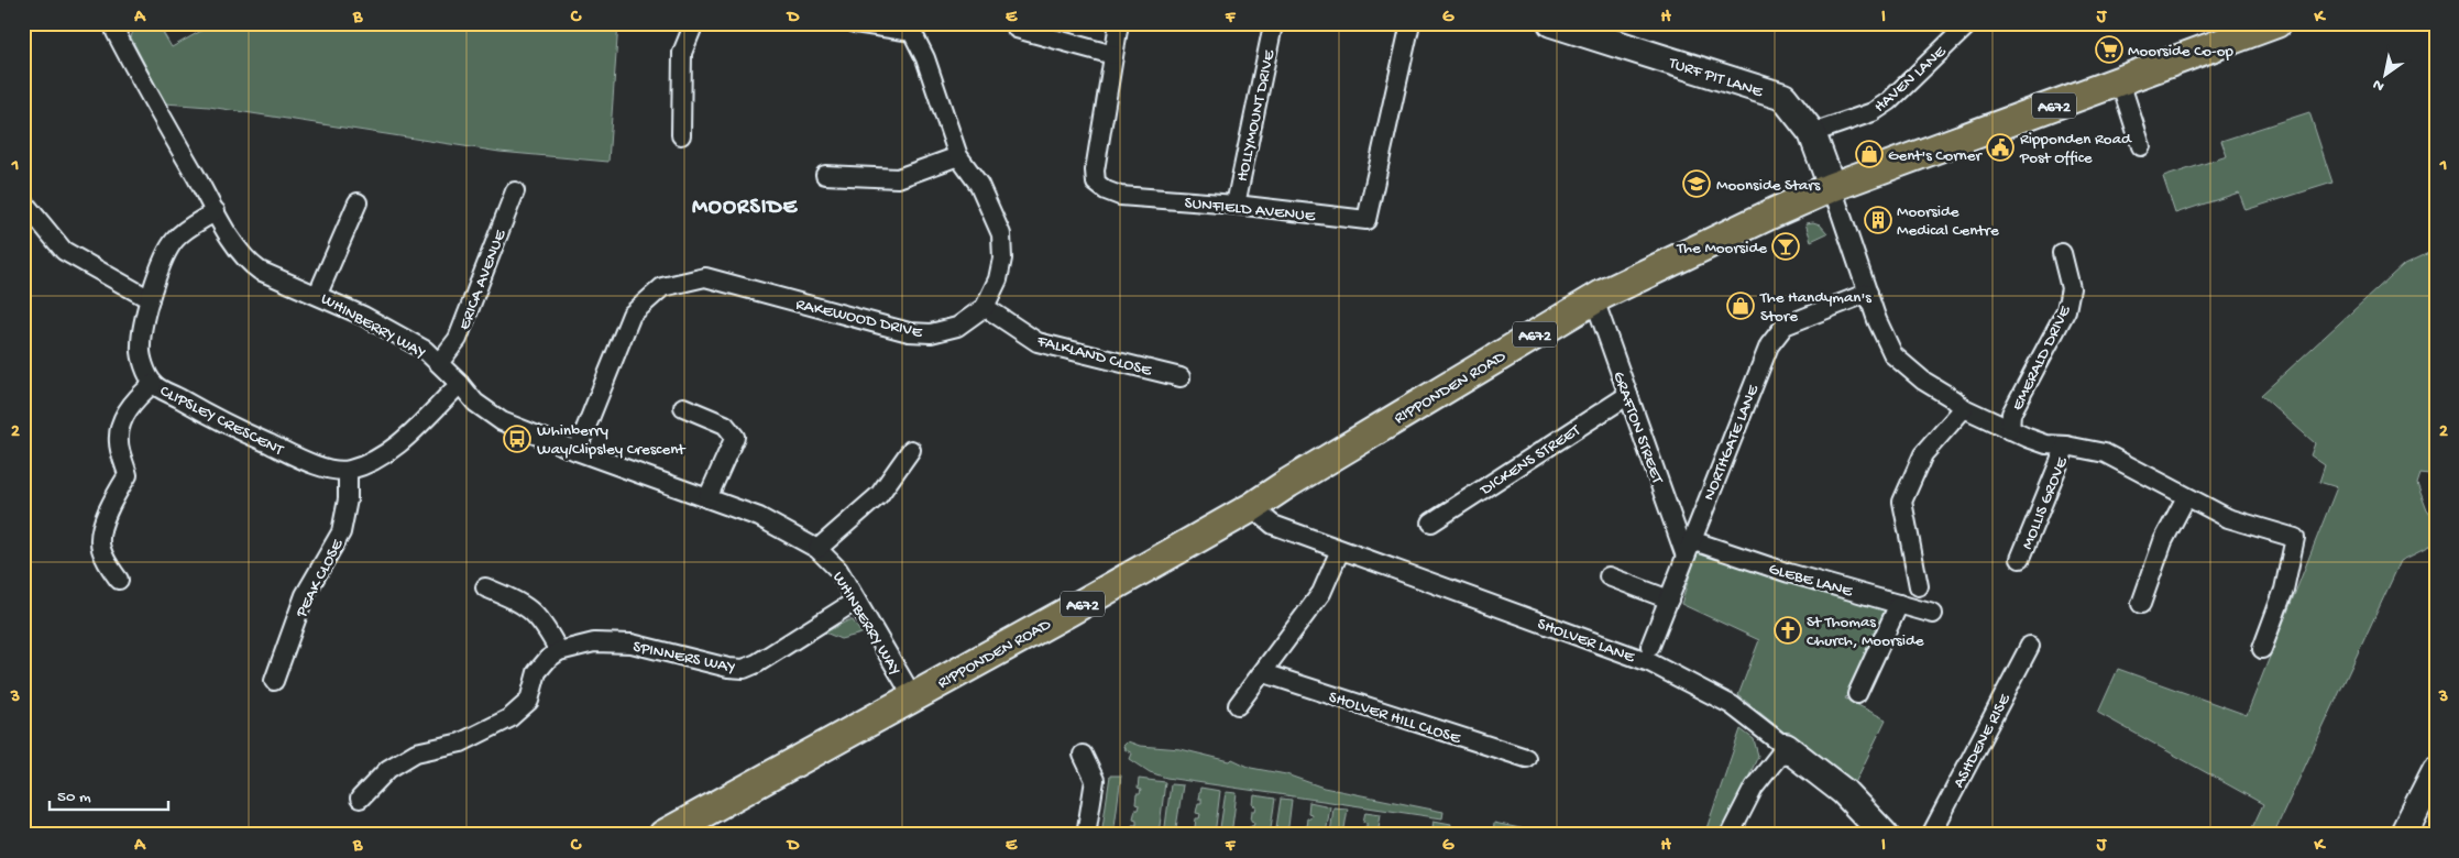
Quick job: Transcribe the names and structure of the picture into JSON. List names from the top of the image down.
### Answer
{
  "streets": {
    "main road": ["A672", "RIPPONDEN ROAD"],
    "street": [
      "TURF PIT LANE",
      "HAVEN LANE",
      "HOLLYMOUNT DRIVE",
      "SUNFIELD AVENUE",
      "ERICA AVENUE",
      "RAKEWOOD DRIVE",
      "WHINBERRY WAY",
      "FALKLAND CLOSE",
      "EMERALD DRIVE",
      "CLIPSLEY CRESCENT",
      "GRAFTON STREET",
      "NORTHGATE LANE",
      "DICKENS STREET",
      "MOLLIS GROVE",
      "PEAK CLOSE",
      "GLEBE LANE",
      "SHOLVER LANE",
      "SPINNERS WAY",
      "SHOLVER HILL CLOSE",
      "ASHDENE RISE"
    ]
  },
  "crossings": [
    ["TURF PIT LANE", "HAVEN LANE"],
    ["TURF PIT LANE", "RIPPONDEN ROAD"],
    ["HOLLYMOUNT DRIVE", "SUNFIELD AVENUE"],
    ["ERICA AVENUE", "WHINBERRY WAY"],
    ["RAKEWOOD DRIVE", "WHINBERRY WAY"],
    ["RAKEWOOD DRIVE", "FALKLAND CLOSE"],
    ["WHINBERRY WAY", "RIPPONDEN ROAD"],
    ["WHINBERRY WAY", "CLIPSLEY CRESCENT"],
    ["WHINBERRY WAY", "SPINNERS WAY"],
    ["RIPPONDEN ROAD", "GRAFTON STREET"],
    ["RIPPONDEN ROAD", "SHOLVER LANE"],
    ["CLIPSLEY CRESCENT", "PEAK CLOSE"],
    ["GRAFTON STREET", "NORTHGATE LANE"],
    ["GRAFTON STREET", "DICKENS STREET"],
    ["GRAFTON STREET", "GLEBE LANE"],
    ["NORTHGATE LANE", "GLEBE LANE"]
  ],
  "districts": ["MOORSIDE"],
  "places": {
    "supermarket": ["Moorside Co-op"],
    "public building": ["Ripponden Road Post Office"],
    "shop": ["Gent's Corner", "The Handyman's Store"],
    "school or university": ["Moonside Stars"],
    "building": ["Moorside Medical Centre"],
    "bar": ["The Moorside"],
    "bus stop": ["Whinberry Way/Clipsley Crescent"],
    "church": ["St Thomas Church, Moorside"]
  },
  "scale_bar": "50 m",
  "north": "bottom left",
  "grid": {
    "columns": [
      "A",
      "B",
      "C",
      "D",
      "E",
      "F",
      "G",
      "H",
      "I",
      "J",
      "K"
    ],
    "rows": ["1", "2", "3"]
  }
}
